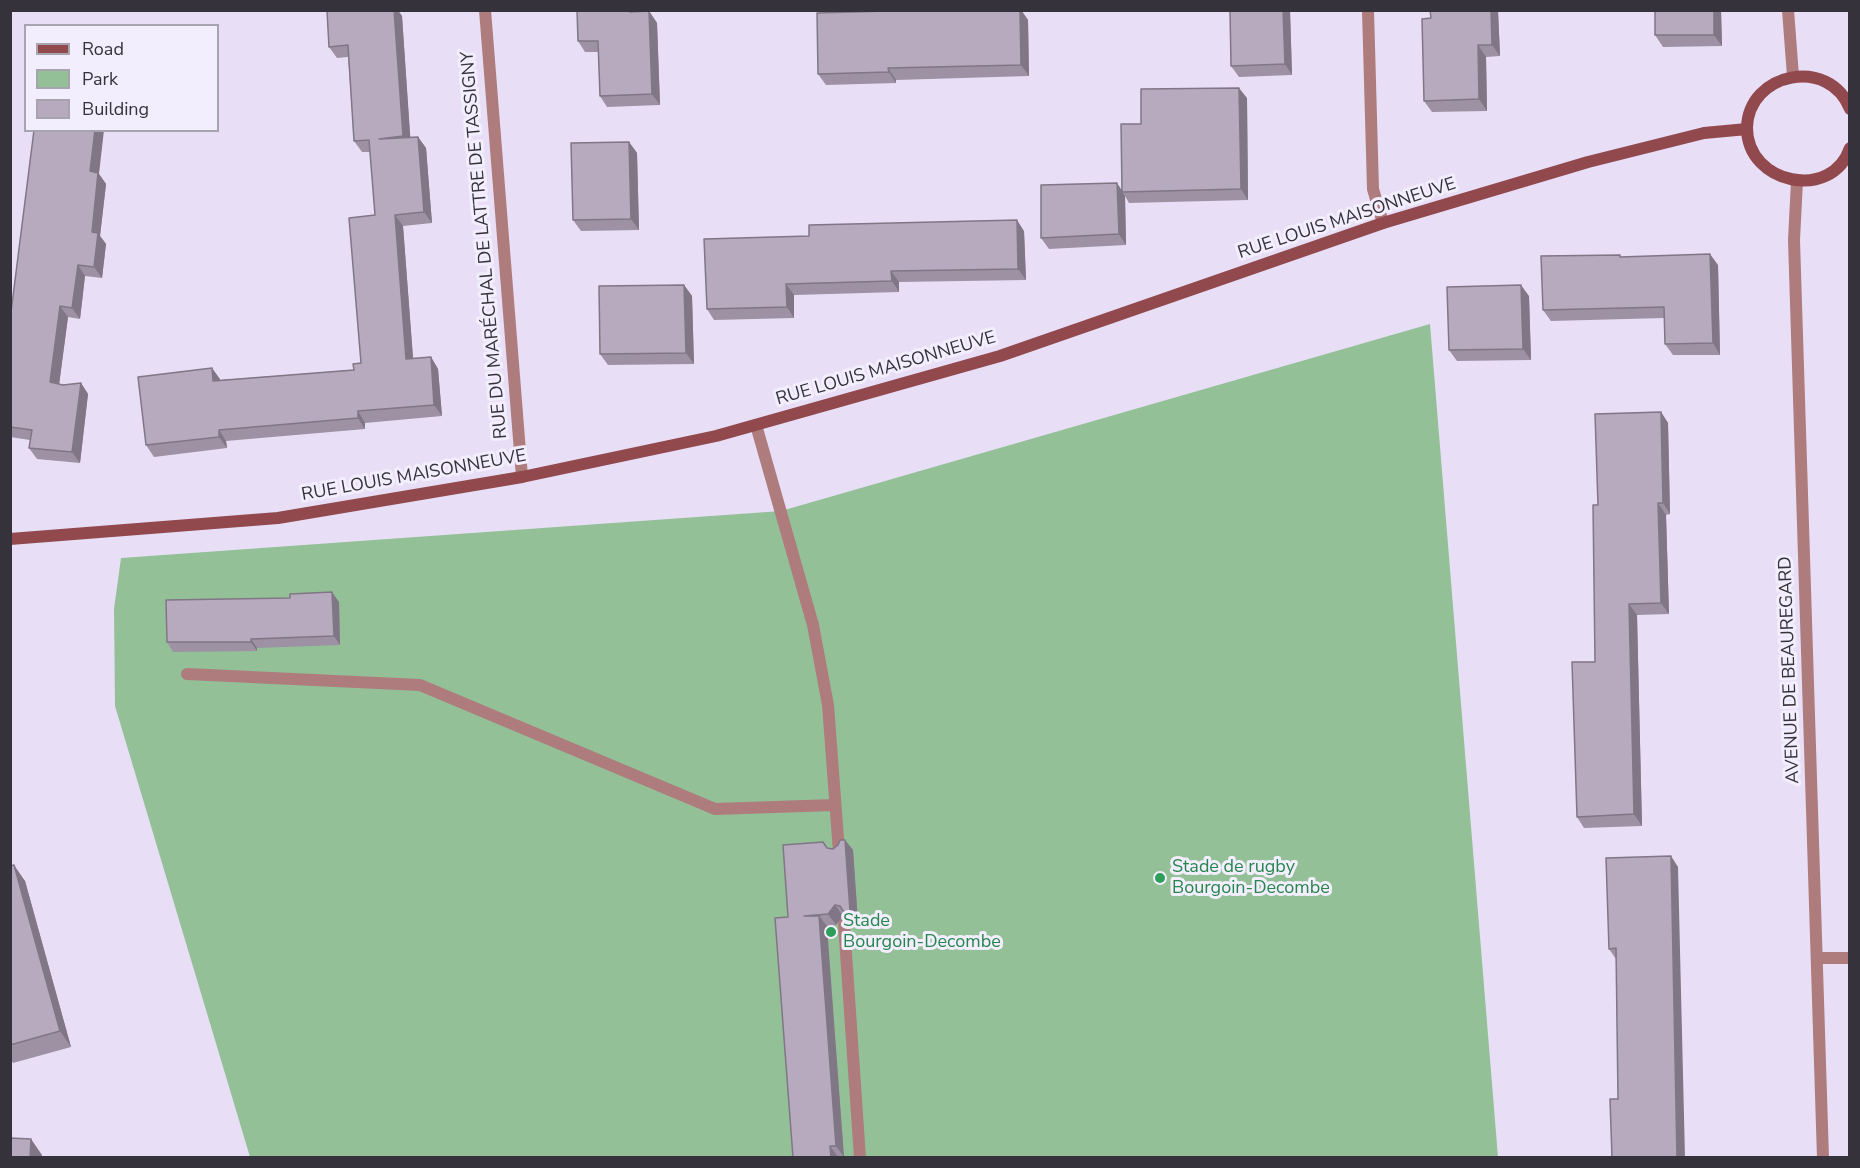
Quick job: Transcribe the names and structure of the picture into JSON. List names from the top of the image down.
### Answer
{
  "streets": {
    "street": ["RUE LOUIS MAISONNEUVE", "RUE DU MARÉCHAL DE LATTRE DE TASSIGNY", "AVENUE DE BEAUREGARD"]
  },
  "crossings": [
    ["RUE LOUIS MAISONNEUVE", "RUE DU MARÉCHAL DE LATTRE DE TASSIGNY"]
  ],
  "places": ["Stade de rugby Bourgoin-Decombe", "Stade Bourgoin-Decombe"],
  "legend": ["Road", "Park", "Building"]
}
